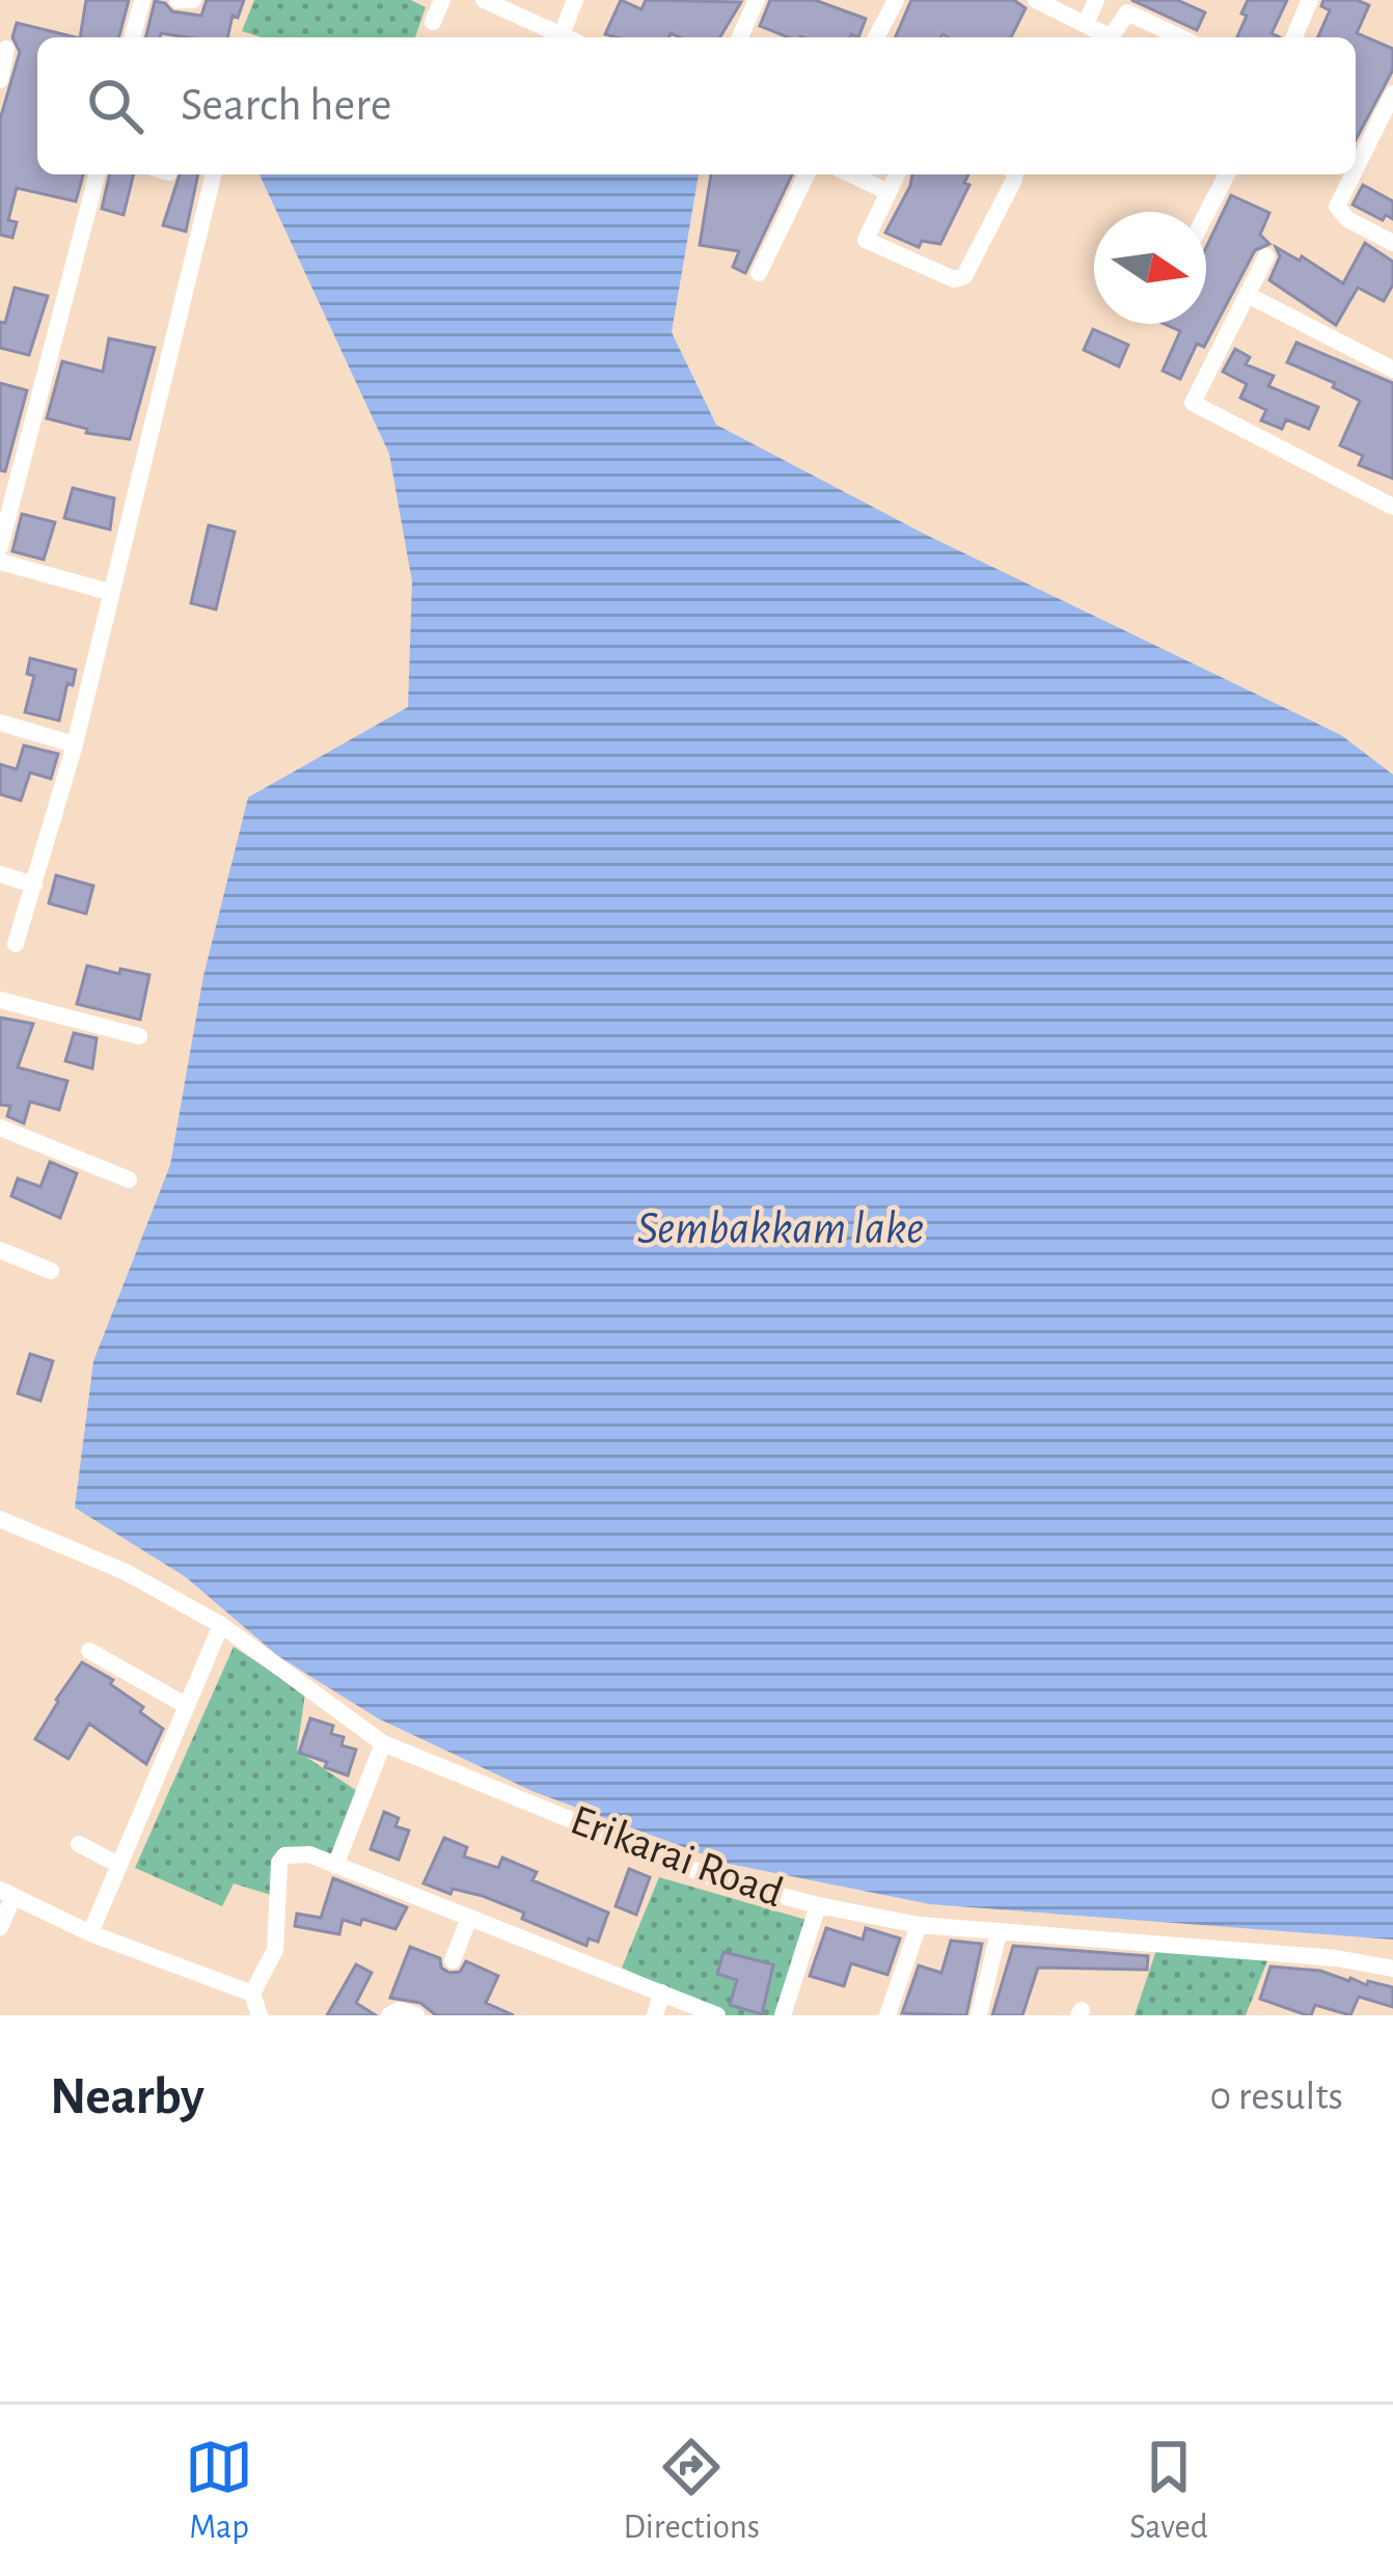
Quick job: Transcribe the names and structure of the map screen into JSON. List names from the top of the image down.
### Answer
{
  "streets": {
    "street": ["Erikarai Road"]
  },
  "water": ["Sembakkam lake"],
  "north": "right",
  "page": {
    "search": "Search here",
    "heading": ["Nearby", "0 results"],
    "nav": ["Map", "Directions", "Saved"]
  }
}
